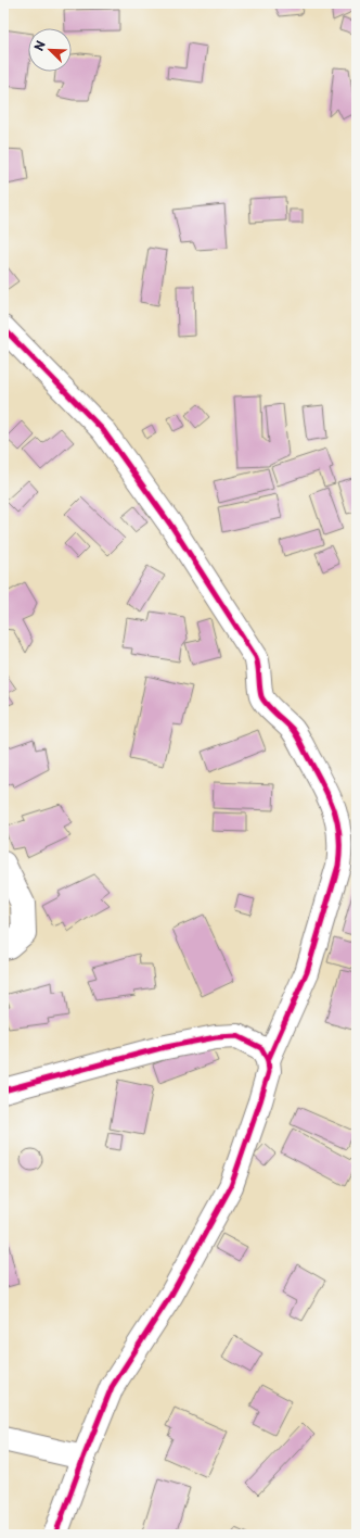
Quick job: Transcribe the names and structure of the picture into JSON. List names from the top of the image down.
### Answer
{
  "north": "top left"
}
